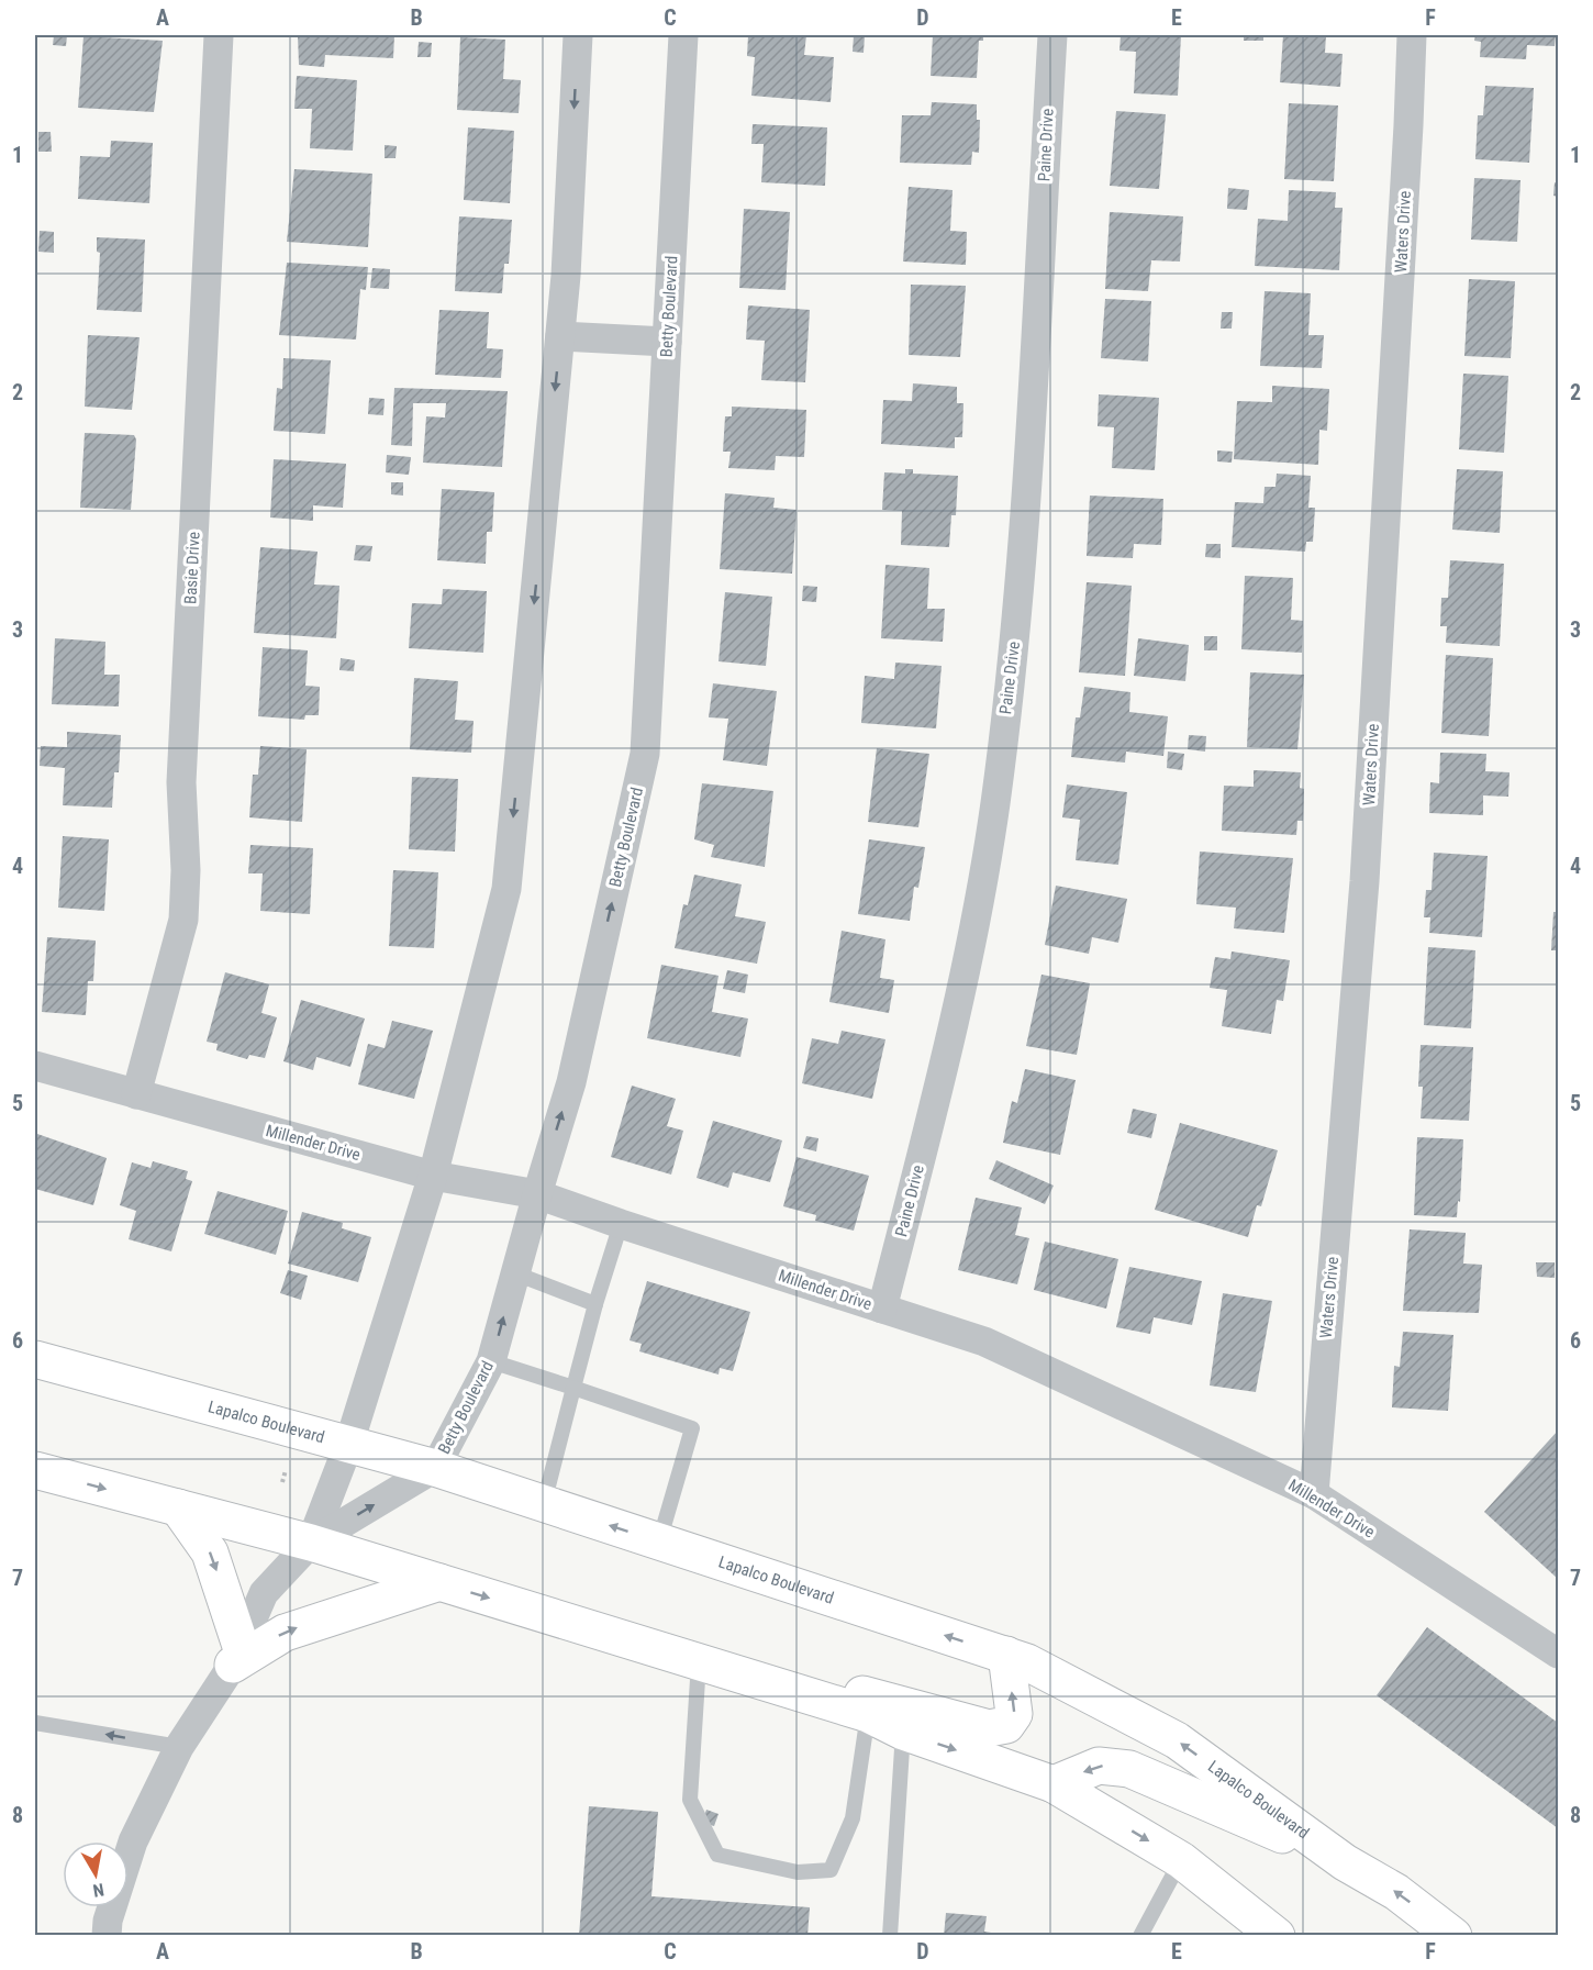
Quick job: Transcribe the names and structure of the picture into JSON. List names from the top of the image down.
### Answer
{
  "streets": {
    "main road": ["Lapalco Boulevard"],
    "street": [
      "Paine Drive",
      "Waters Drive",
      "Betty Boulevard",
      "Basie Drive",
      "Millender Drive"
    ]
  },
  "crossings": [
    ["Paine Drive", "Millender Drive"],
    ["Waters Drive", "Millender Drive"],
    ["Betty Boulevard", "Millender Drive"],
    ["Betty Boulevard", "Lapalco Boulevard"],
    ["Basie Drive", "Millender Drive"]
  ],
  "north": "bottom",
  "grid": {
    "columns": [
      "A",
      "B",
      "C",
      "D",
      "E",
      "F"
    ],
    "rows": [
      "1",
      "2",
      "3",
      "4",
      "5",
      "6",
      "7",
      "8"
    ]
  }
}
